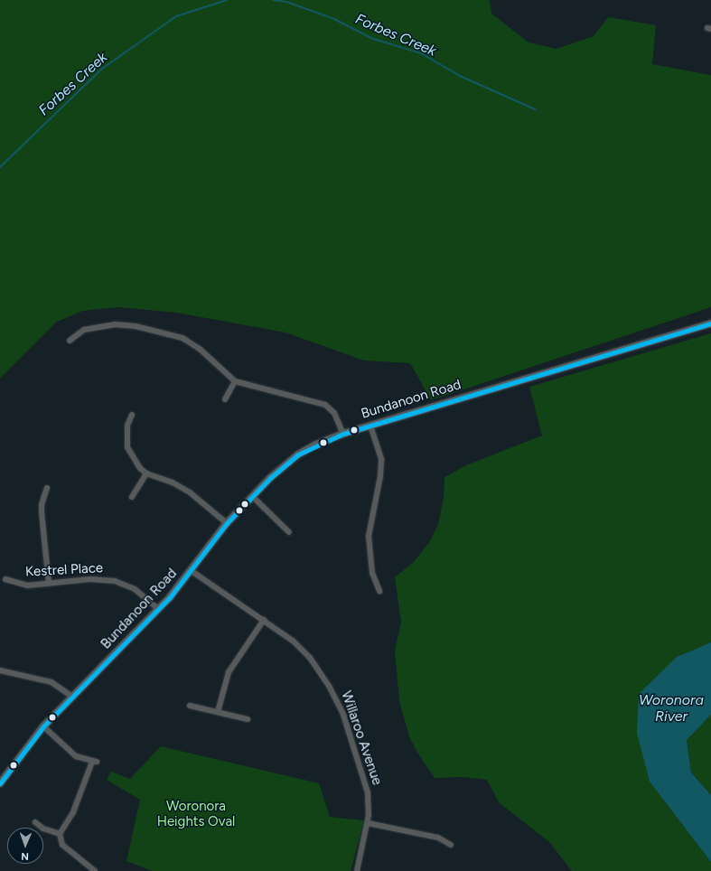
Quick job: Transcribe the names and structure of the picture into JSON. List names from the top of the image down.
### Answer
{
  "streets": {
    "street": ["Bundanoon Road", "Kestrel Place", "Willaroo Avenue"]
  },
  "crossings": [
    ["Bundanoon Road", "Kestrel Place"],
    ["Bundanoon Road", "Willaroo Avenue"]
  ],
  "water": ["Forbes Creek", "Woronora River"],
  "parks": ["Woronora Heights Oval"],
  "north": "bottom"
}
